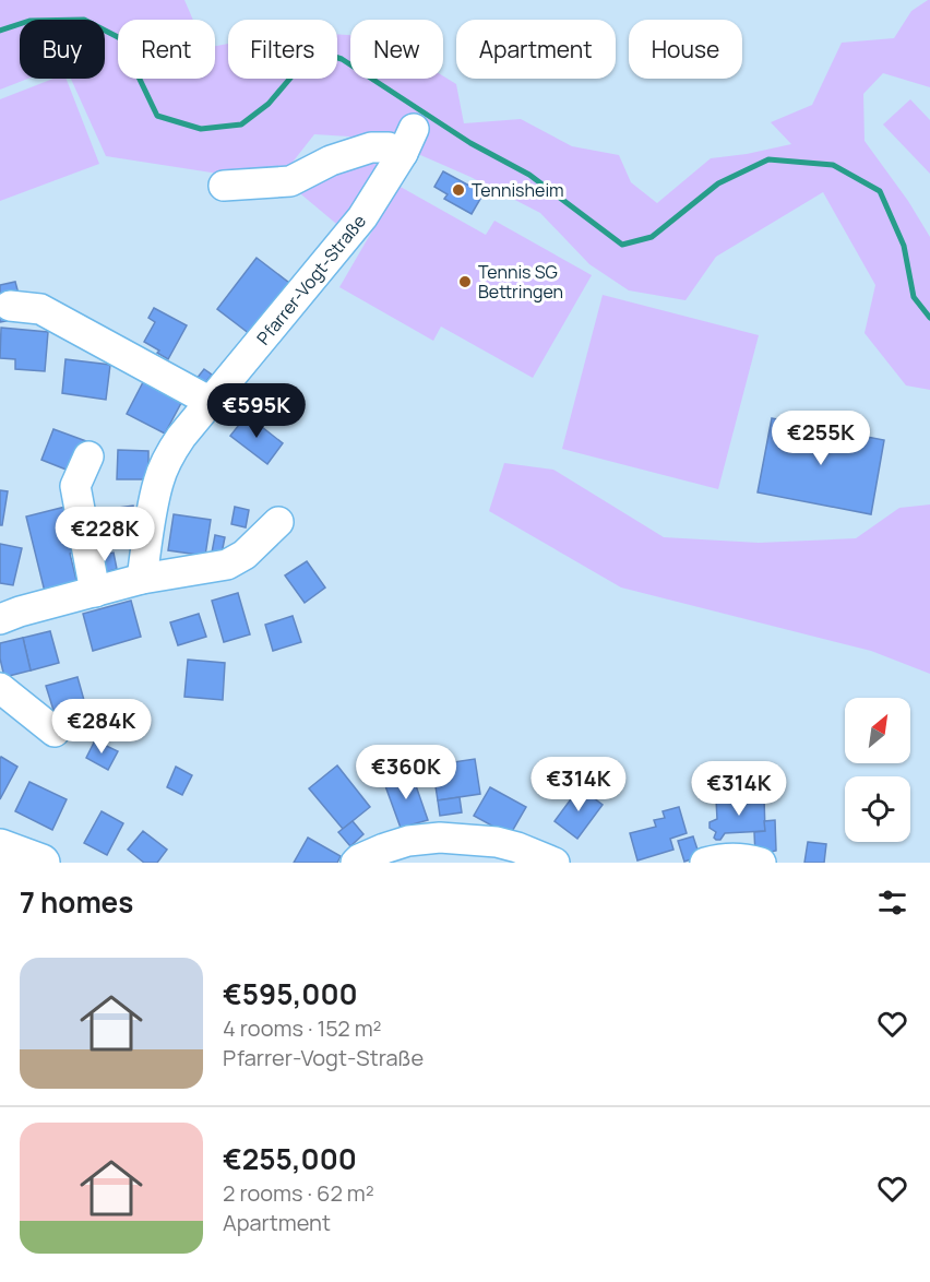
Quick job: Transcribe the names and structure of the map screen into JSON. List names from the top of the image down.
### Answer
{
  "streets": {
    "street": ["Pfarrer-Vogt-Straße"]
  },
  "places": ["Tennisheim", "Tennis SG Bettringen"],
  "north": "top right",
  "page": {
    "chip": [
      "Buy",
      "Rent",
      "Filters",
      "New",
      "Apartment",
      "House"
    ],
    "price": [
      "€595K",
      "€255K",
      "€228K",
      "€284K",
      "€360K",
      "€314K",
      "€314K"
    ],
    "heading": "7 homes",
    "list": [
      {
        "name": "€595,000",
        "note": "4 rooms · 152 m² · Pfarrer-Vogt-Straße"
      },
      {
        "name": "€255,000",
        "note": "2 rooms · 62 m² · Apartment"
      }
    ]
  }
}
